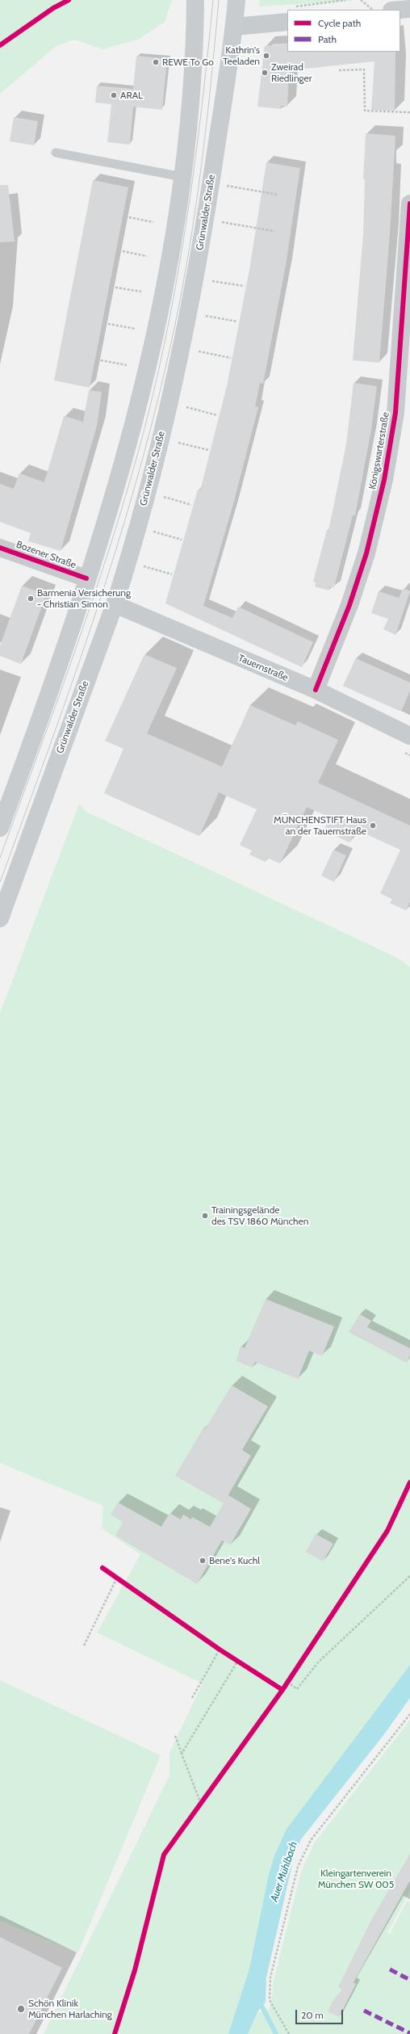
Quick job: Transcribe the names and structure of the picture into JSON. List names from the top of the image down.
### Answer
{
  "streets": {
    "main road": ["Grünwalder Straße"],
    "street": ["Königswarterstraße", "Bozener Straße", "Tauernstraße"]
  },
  "crossings": [
    ["Grünwalder Straße", "Tauernstraße"],
    ["Königswarterstraße", "Tauernstraße"]
  ],
  "water": ["Auer Mühlbach"],
  "parks": ["Kleingartenverein München SW 005"],
  "places": [
    "Kathrin's Teeladen",
    "REWE To Go",
    "Zweirad Riedlinger",
    "ARAL",
    "Barmenia Versicherung - Christian Simon",
    "MÜNCHENSTIFT Haus an der Tauernstraße",
    "Trainingsgelände des TSV 1860 München",
    "Bene's Kuchl",
    "Schön Klinik München Harlaching"
  ],
  "legend": ["Cycle path", "Path"],
  "scale_bar": "20 m"
}
